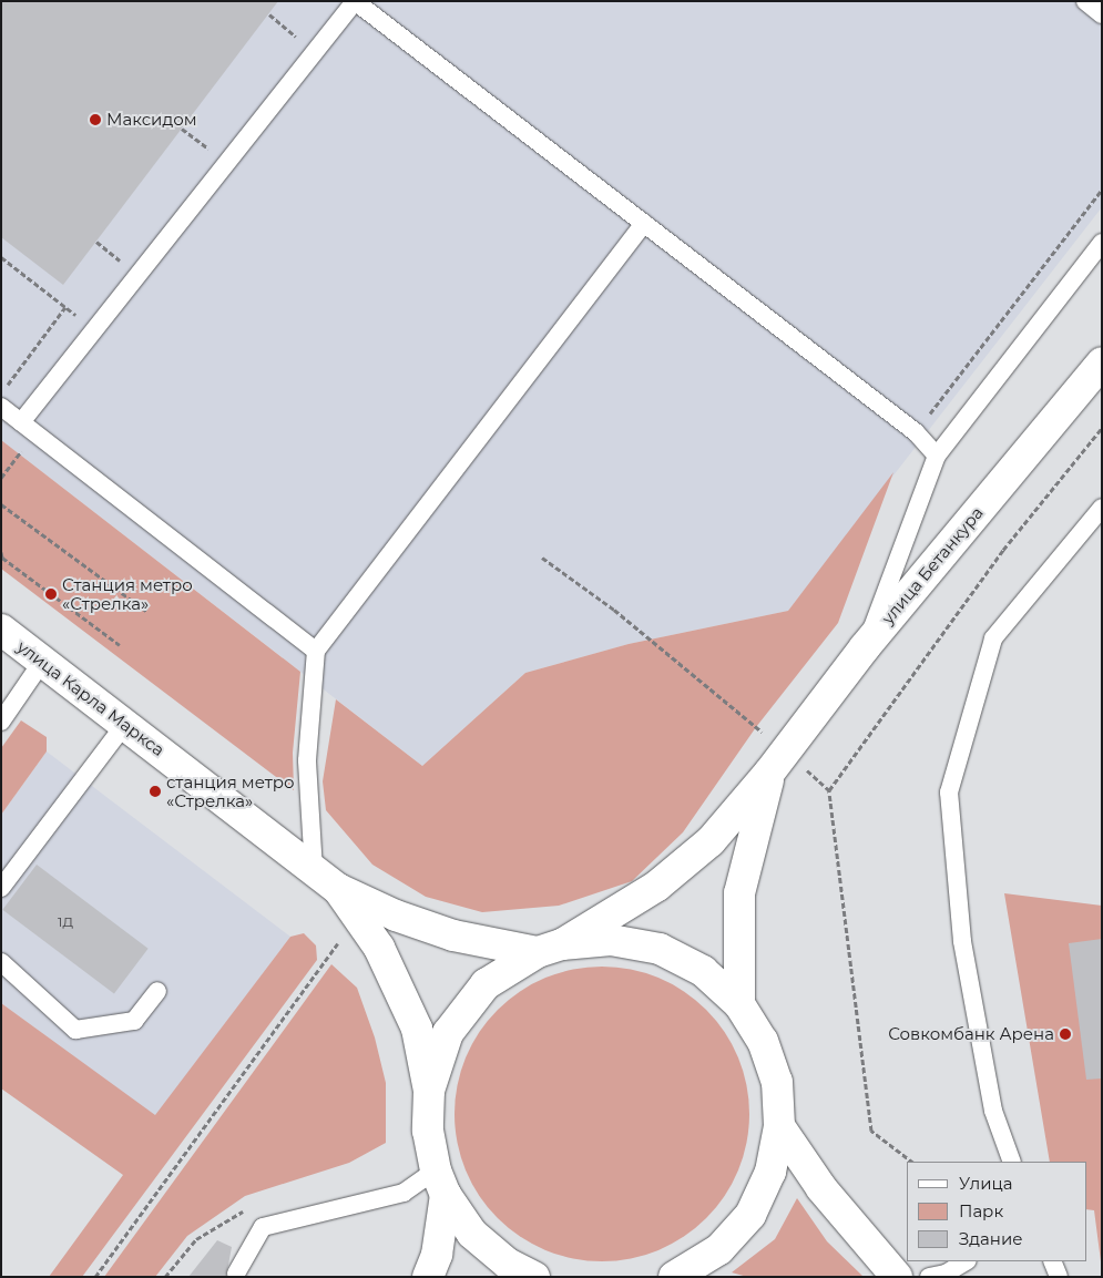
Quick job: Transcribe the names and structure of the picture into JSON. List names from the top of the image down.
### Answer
{
  "streets": {
    "main road": ["улица Бетанкура", "улица Карла Маркса"]
  },
  "places": [
    "Максидом",
    "Станция метро «Стрелка»",
    "станция метро «Стрелка»",
    "Совкомбанк Арена"
  ],
  "house_numbers": ["1Д"],
  "legend": ["Улица", "Парк", "Здание"]
}
